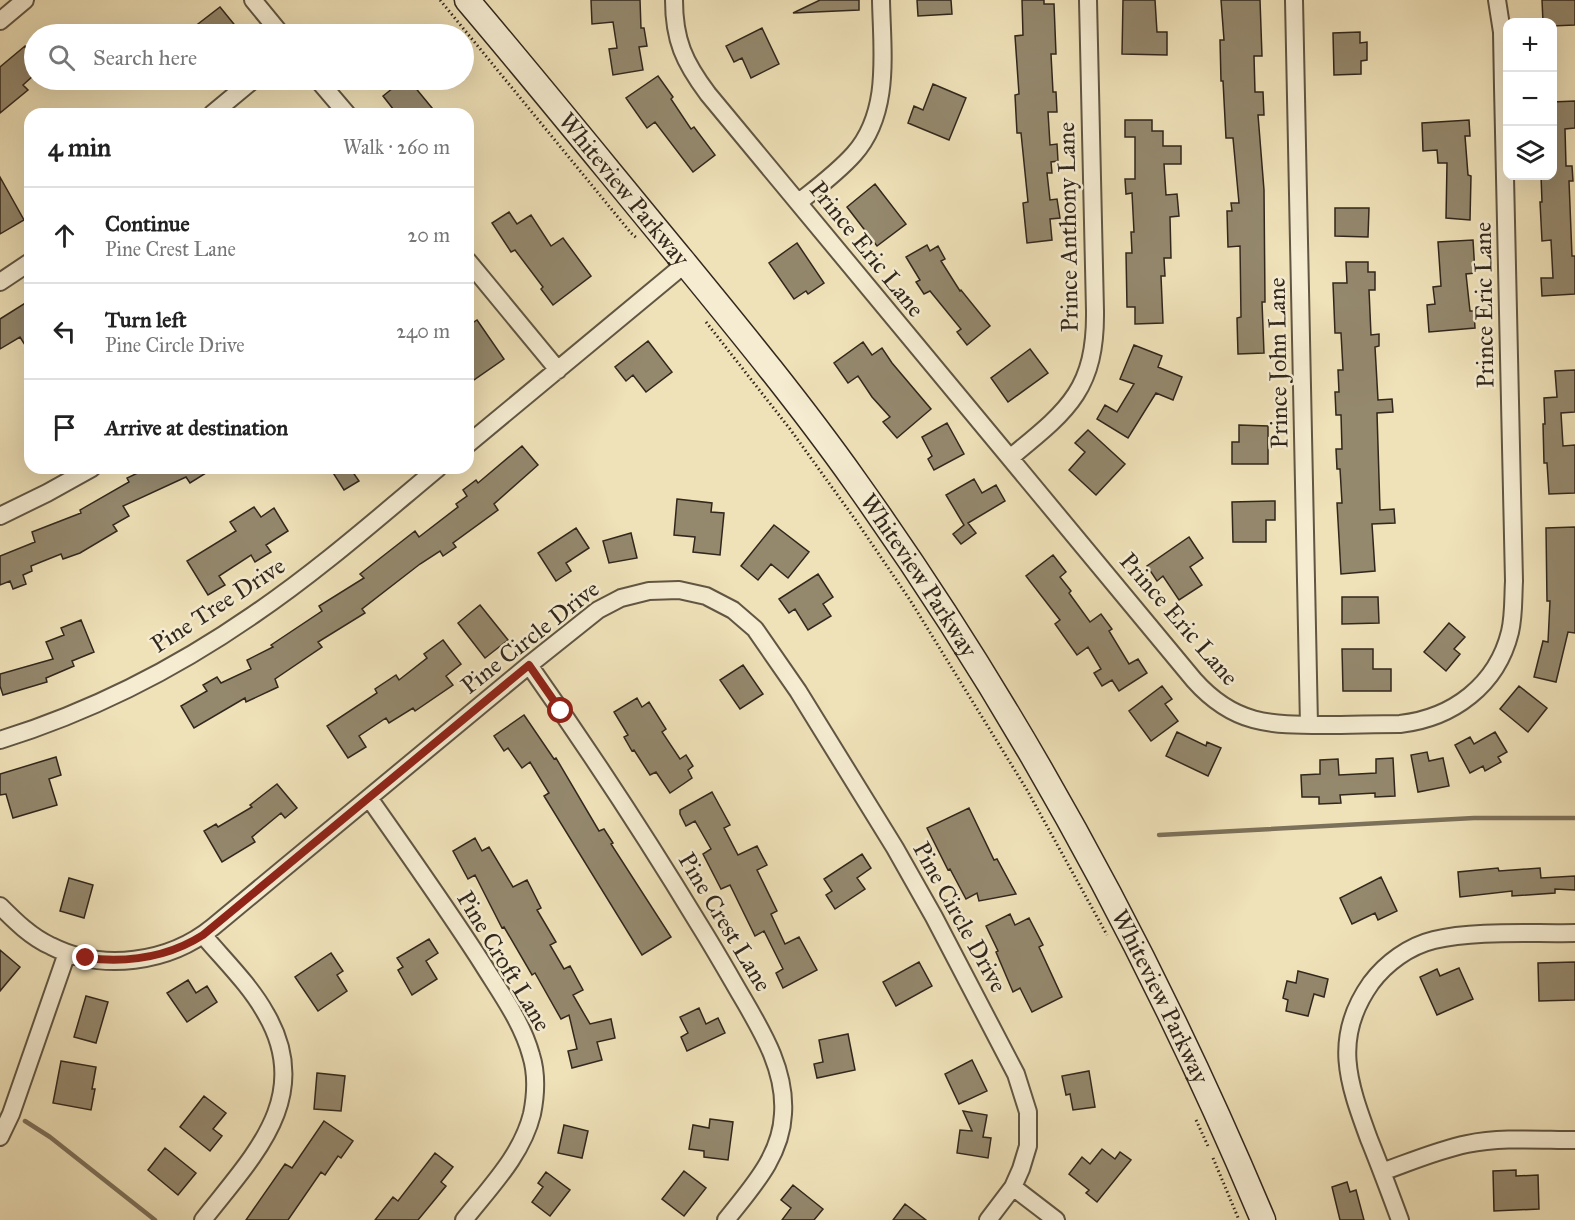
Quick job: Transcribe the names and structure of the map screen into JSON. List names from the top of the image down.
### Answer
{
  "streets": {
    "street": [
      "Whiteview Parkway",
      "Prince Anthony Lane",
      "Prince Eric Lane",
      "Prince John Lane",
      "Pine Tree Drive",
      "Pine Circle Drive",
      "Pine Crest Lane",
      "Pine Croft Lane"
    ]
  },
  "crossings": [
    ["Prince Anthony Lane", "Prince Eric Lane"],
    ["Prince Eric Lane", "Prince John Lane"],
    ["Pine Circle Drive", "Pine Crest Lane"],
    ["Pine Circle Drive", "Pine Croft Lane"]
  ],
  "page": {
    "map_buttons": ["+", "−"],
    "search": "Search here",
    "heading": ["4 min", "Walk · 260 m"],
    "list": [
      ["Continue", "Pine Crest Lane", "20 m"],
      ["Turn left", "Pine Circle Drive", "240 m"],
      "Arrive at destination"
    ]
  }
}
